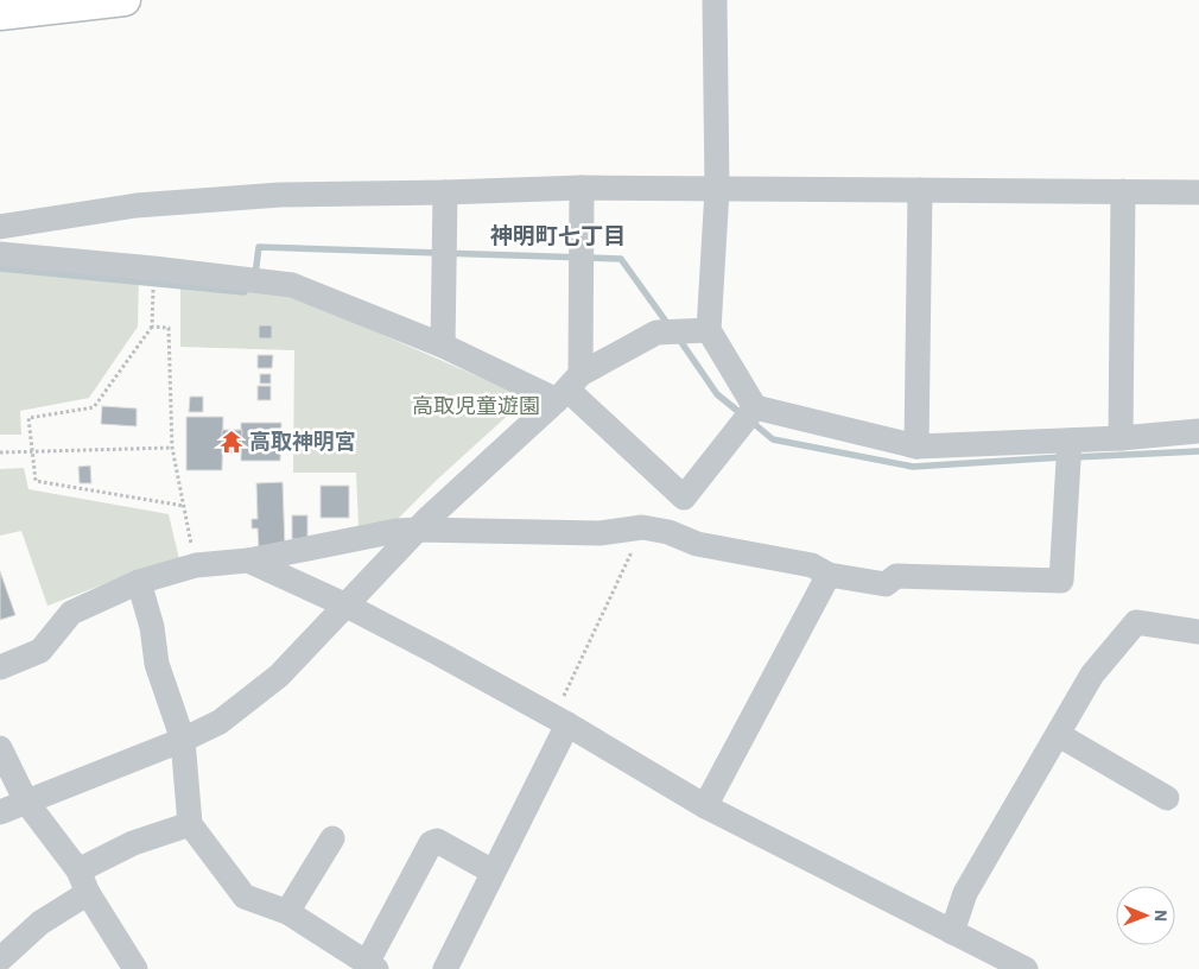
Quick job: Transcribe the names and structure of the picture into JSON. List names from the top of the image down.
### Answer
{
  "districts": ["神明町七丁目"],
  "parks": ["高取児童遊園"],
  "places": {
    "temple": ["高取神明宮"]
  },
  "north": "right"
}
